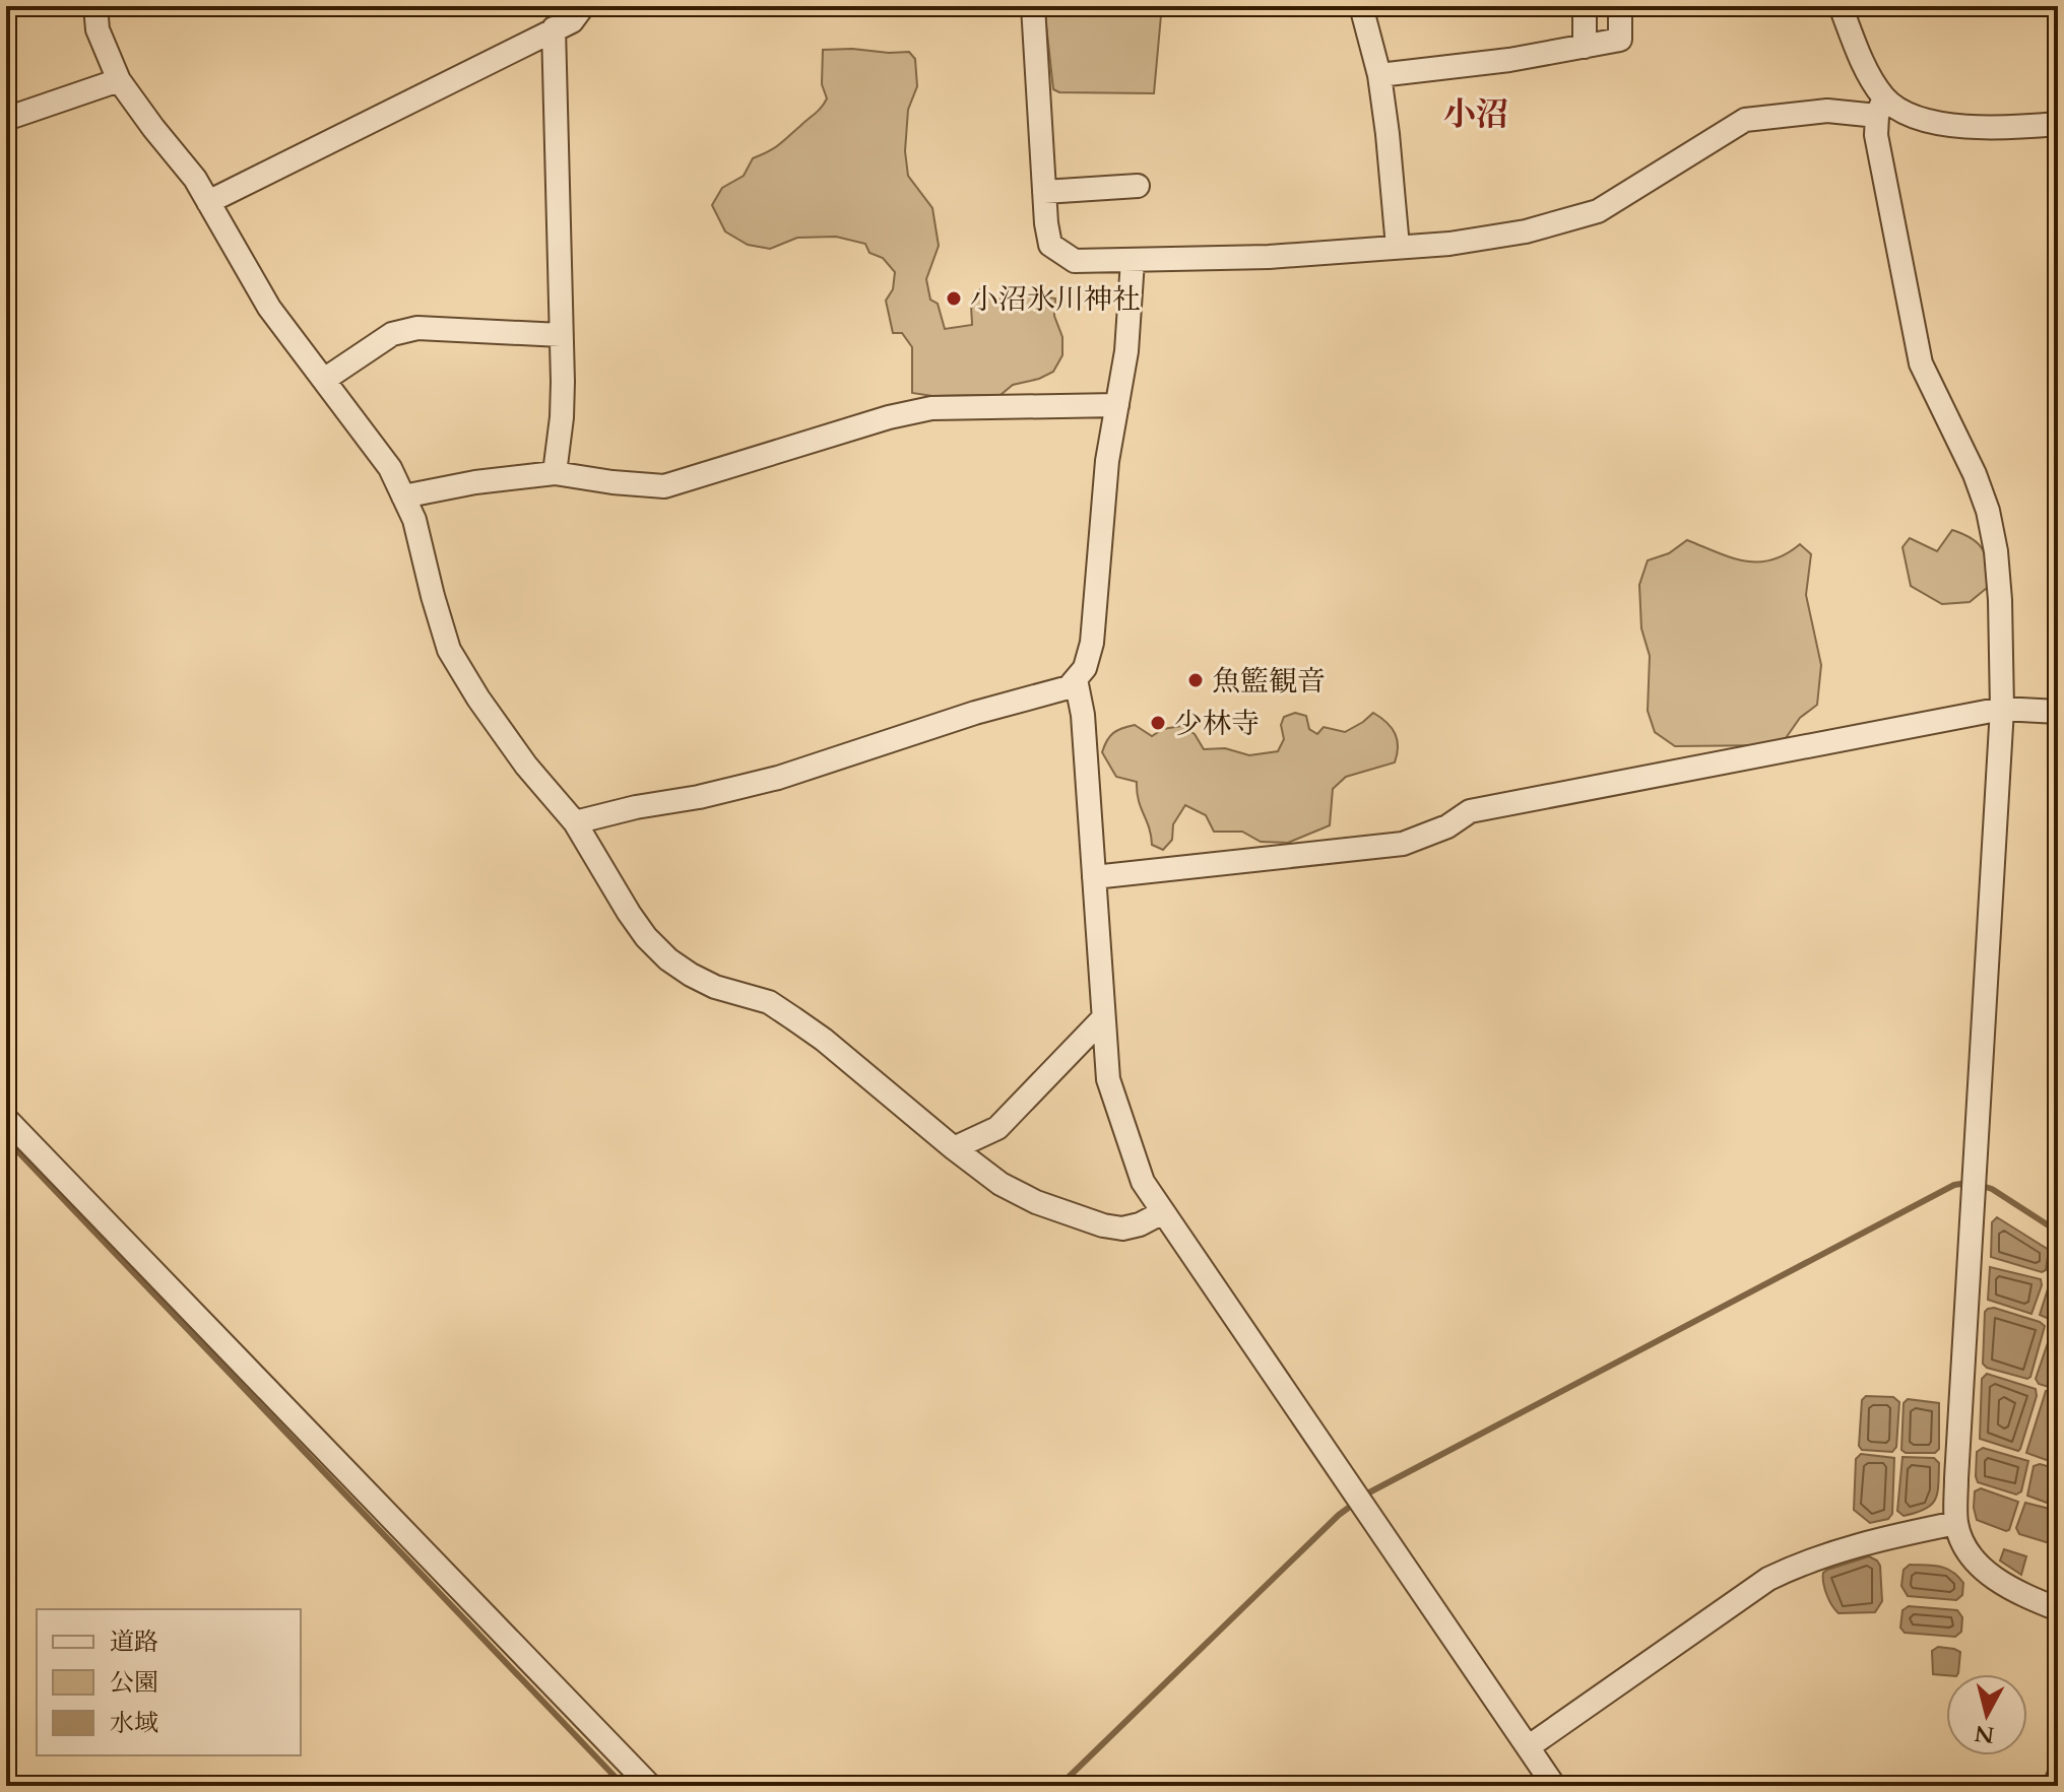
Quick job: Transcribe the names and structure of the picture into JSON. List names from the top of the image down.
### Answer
{
  "districts": ["小沼"],
  "places": ["小沼氷川神社", "魚籃観音", "少林寺"],
  "legend": ["道路", "公園", "水域"],
  "north": "bottom"
}
